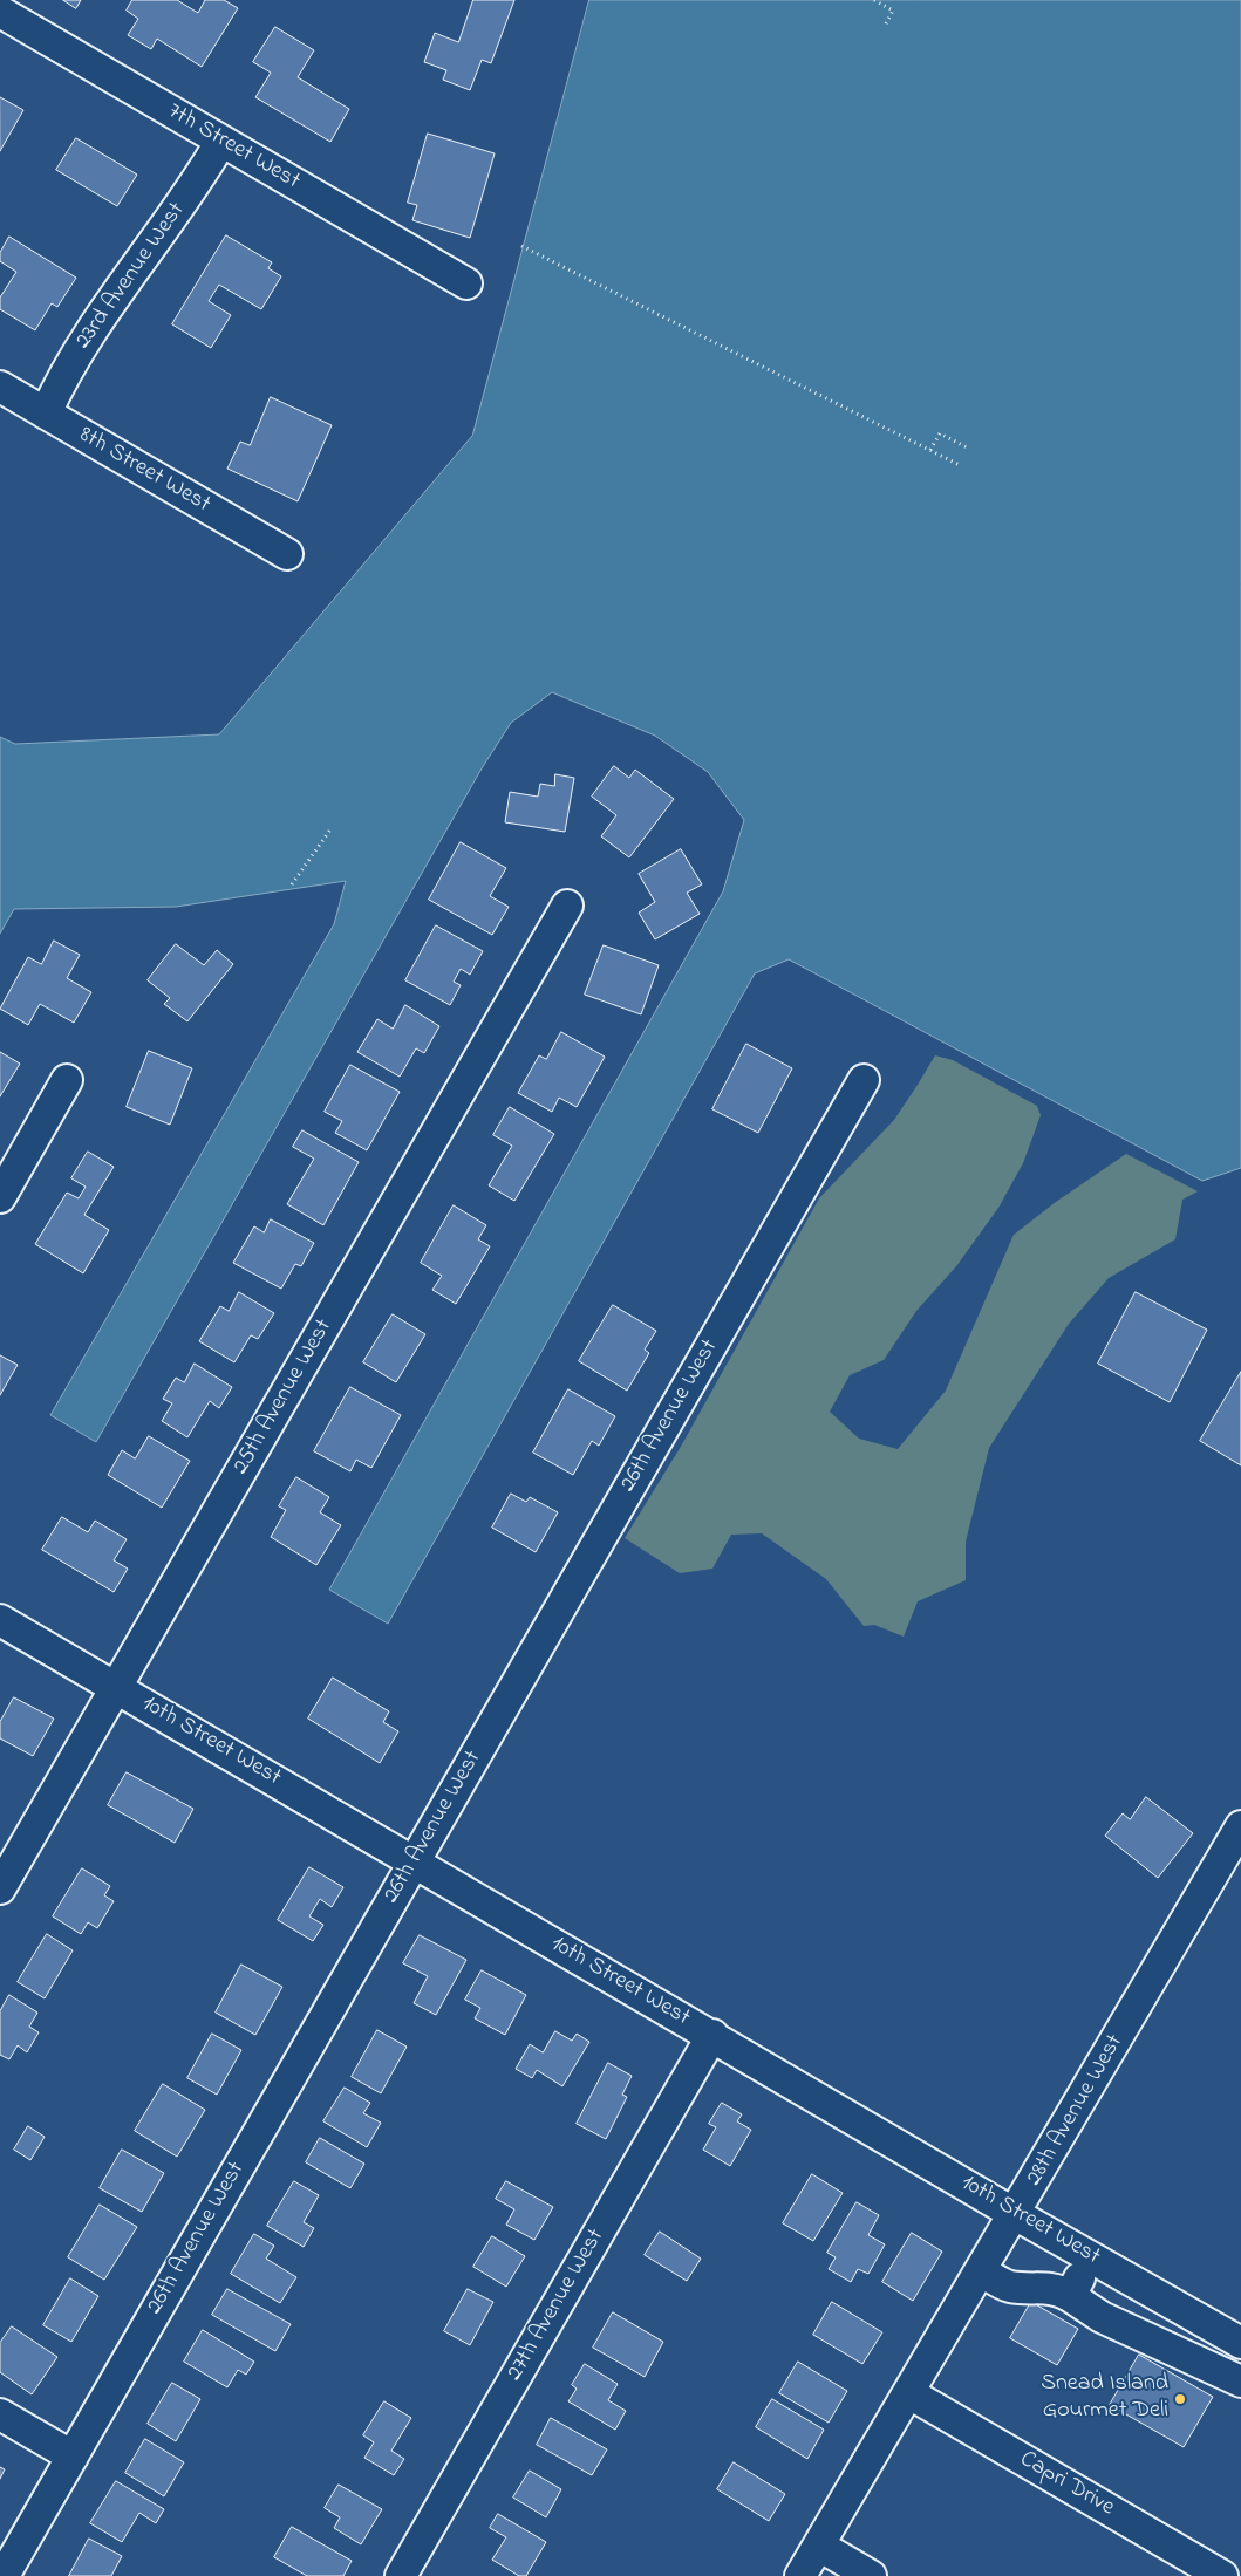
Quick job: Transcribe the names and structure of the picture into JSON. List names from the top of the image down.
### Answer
{
  "streets": {
    "street": [
      "7th Street West",
      "23rd Avenue West",
      "8th Street West",
      "25th Avenue West",
      "26th Avenue West",
      "10th Street West",
      "28th Avenue West",
      "27th Avenue West",
      "Capri Drive"
    ]
  },
  "crossings": [
    ["7th Street West", "23rd Avenue West"],
    ["23rd Avenue West", "8th Street West"],
    ["25th Avenue West", "10th Street West"],
    ["26th Avenue West", "10th Street West"],
    ["10th Street West", "28th Avenue West"],
    ["10th Street West", "27th Avenue West"],
    ["28th Avenue West", "Capri Drive"]
  ],
  "places": ["Snead Island Gourmet Deli"]
}
